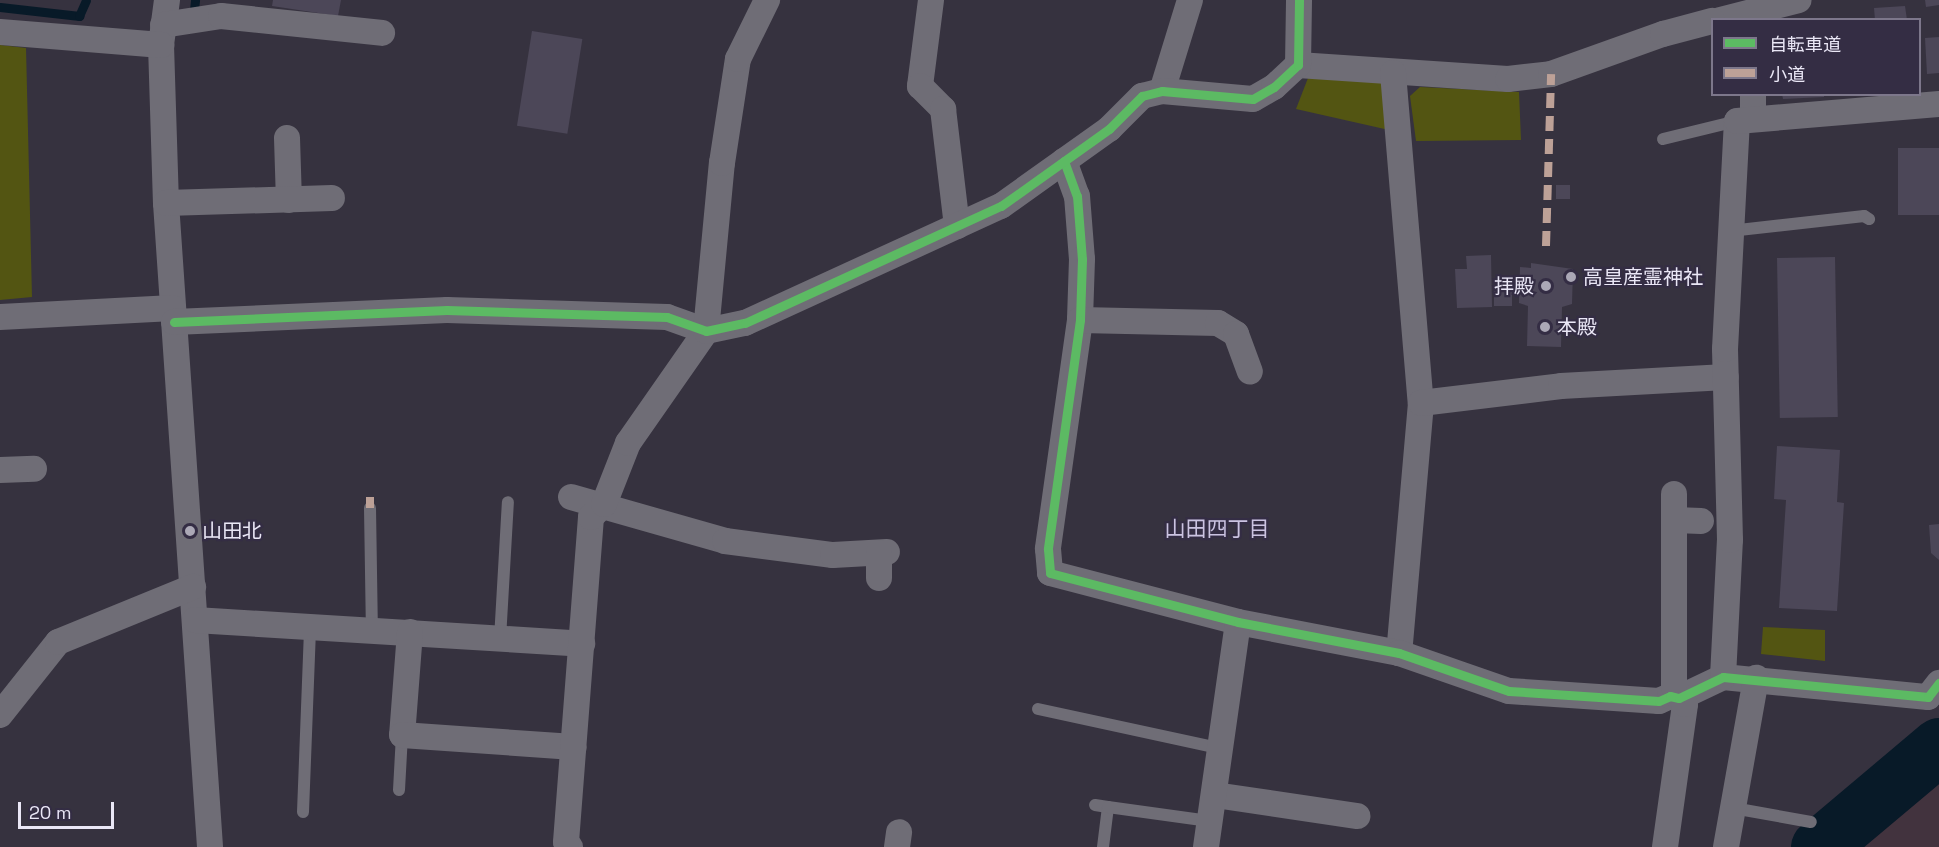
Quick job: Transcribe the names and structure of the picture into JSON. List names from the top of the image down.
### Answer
{
  "districts": ["山田四丁目"],
  "places": [
    "高皇産霊神社",
    "拝殿",
    "本殿",
    "山田北"
  ],
  "legend": ["自転車道", "小道"],
  "scale_bar": "20 m"
}
